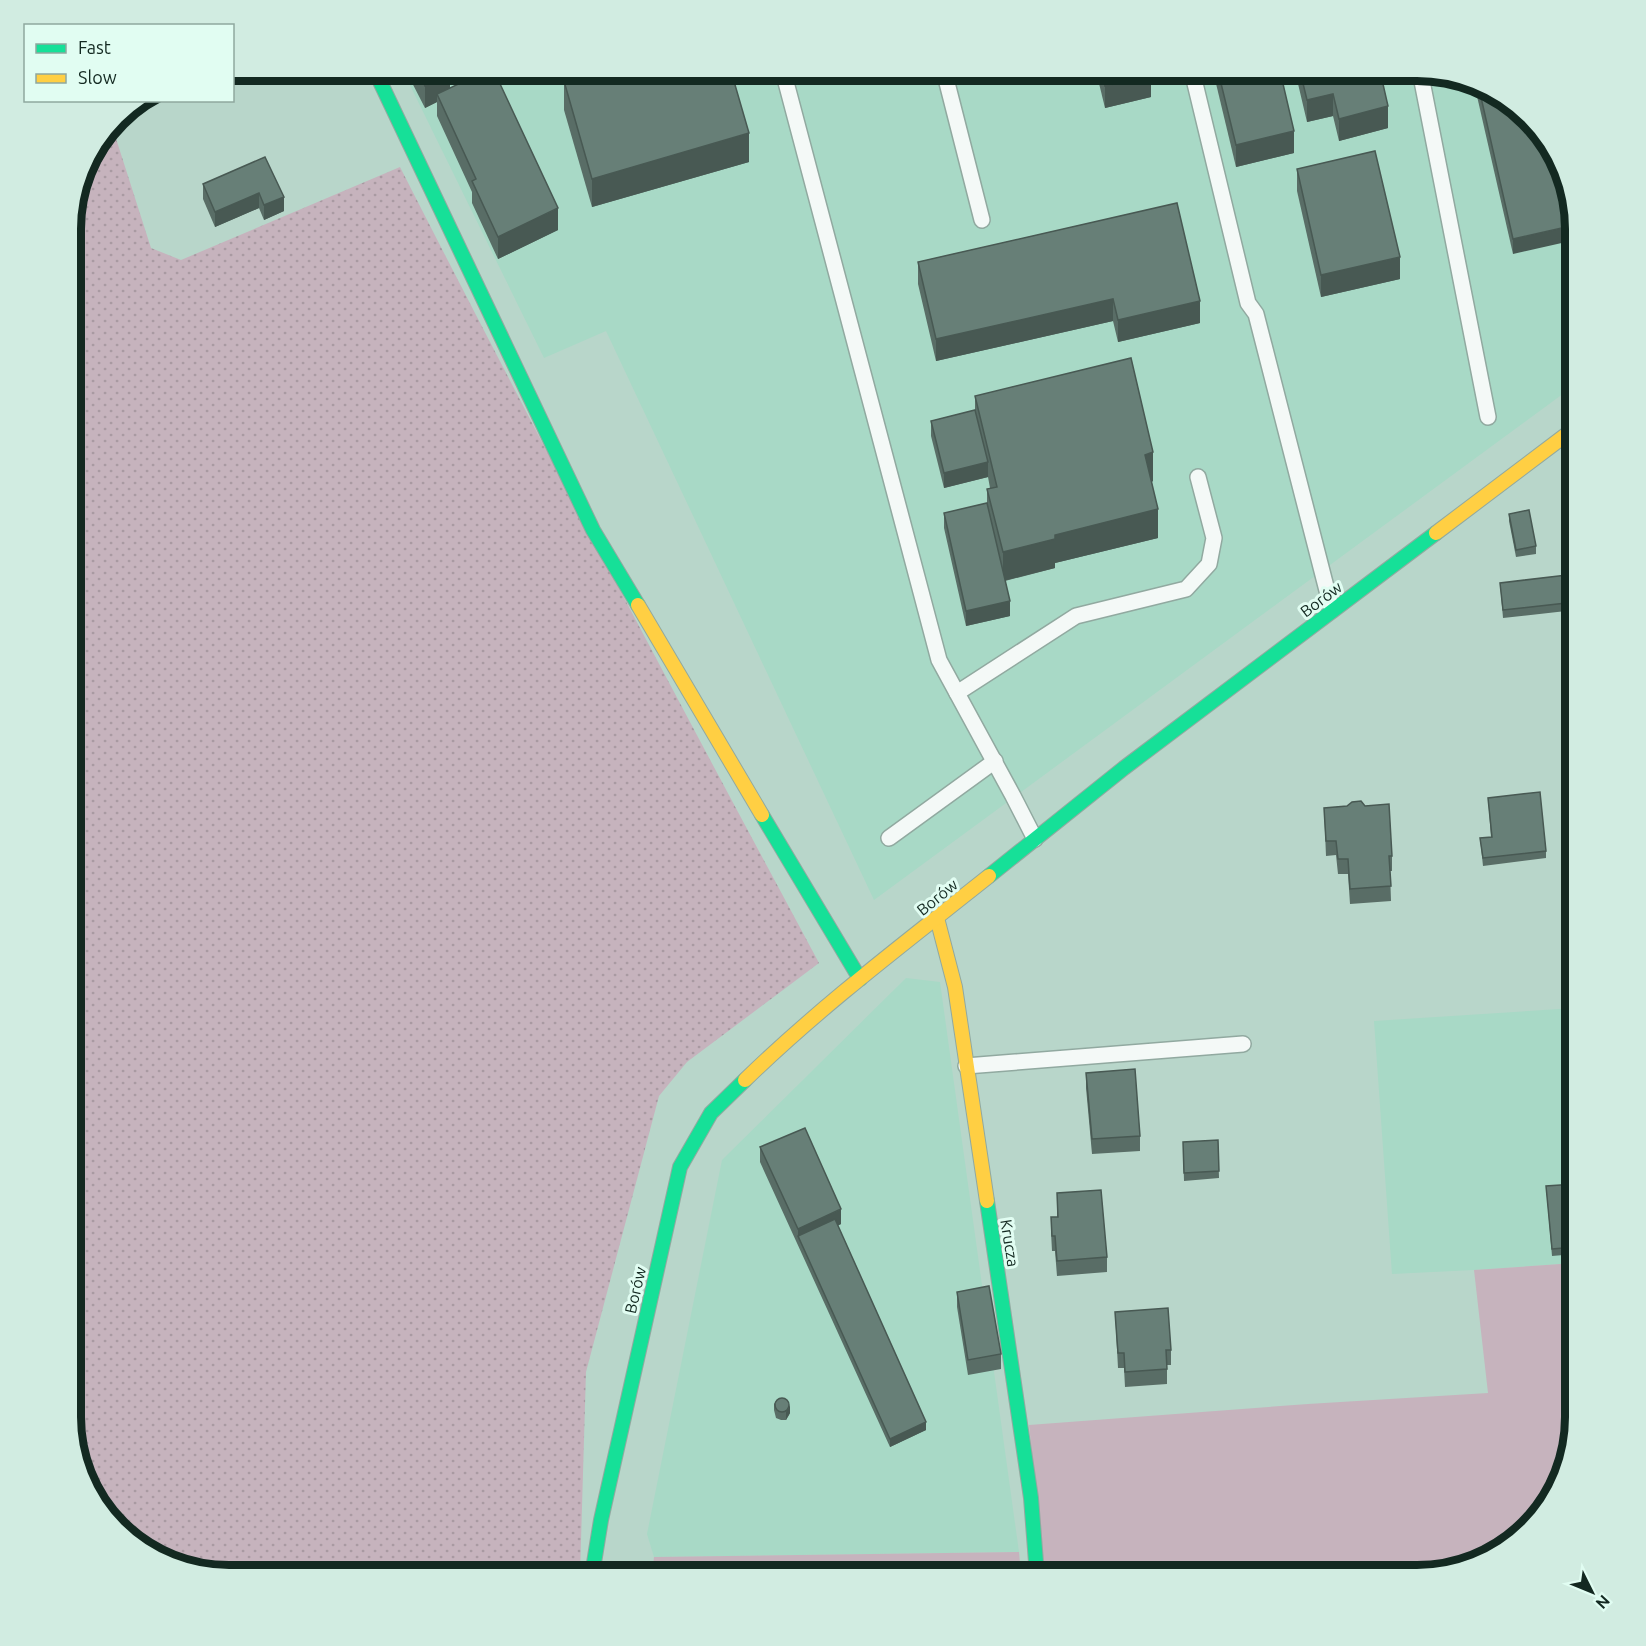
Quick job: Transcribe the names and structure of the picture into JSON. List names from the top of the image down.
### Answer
{
  "streets": {
    "street": ["Borów", "Krucza"]
  },
  "crossings": [
    ["Borów", "Krucza"]
  ],
  "legend": ["Fast", "Slow"],
  "north": "bottom right"
}
